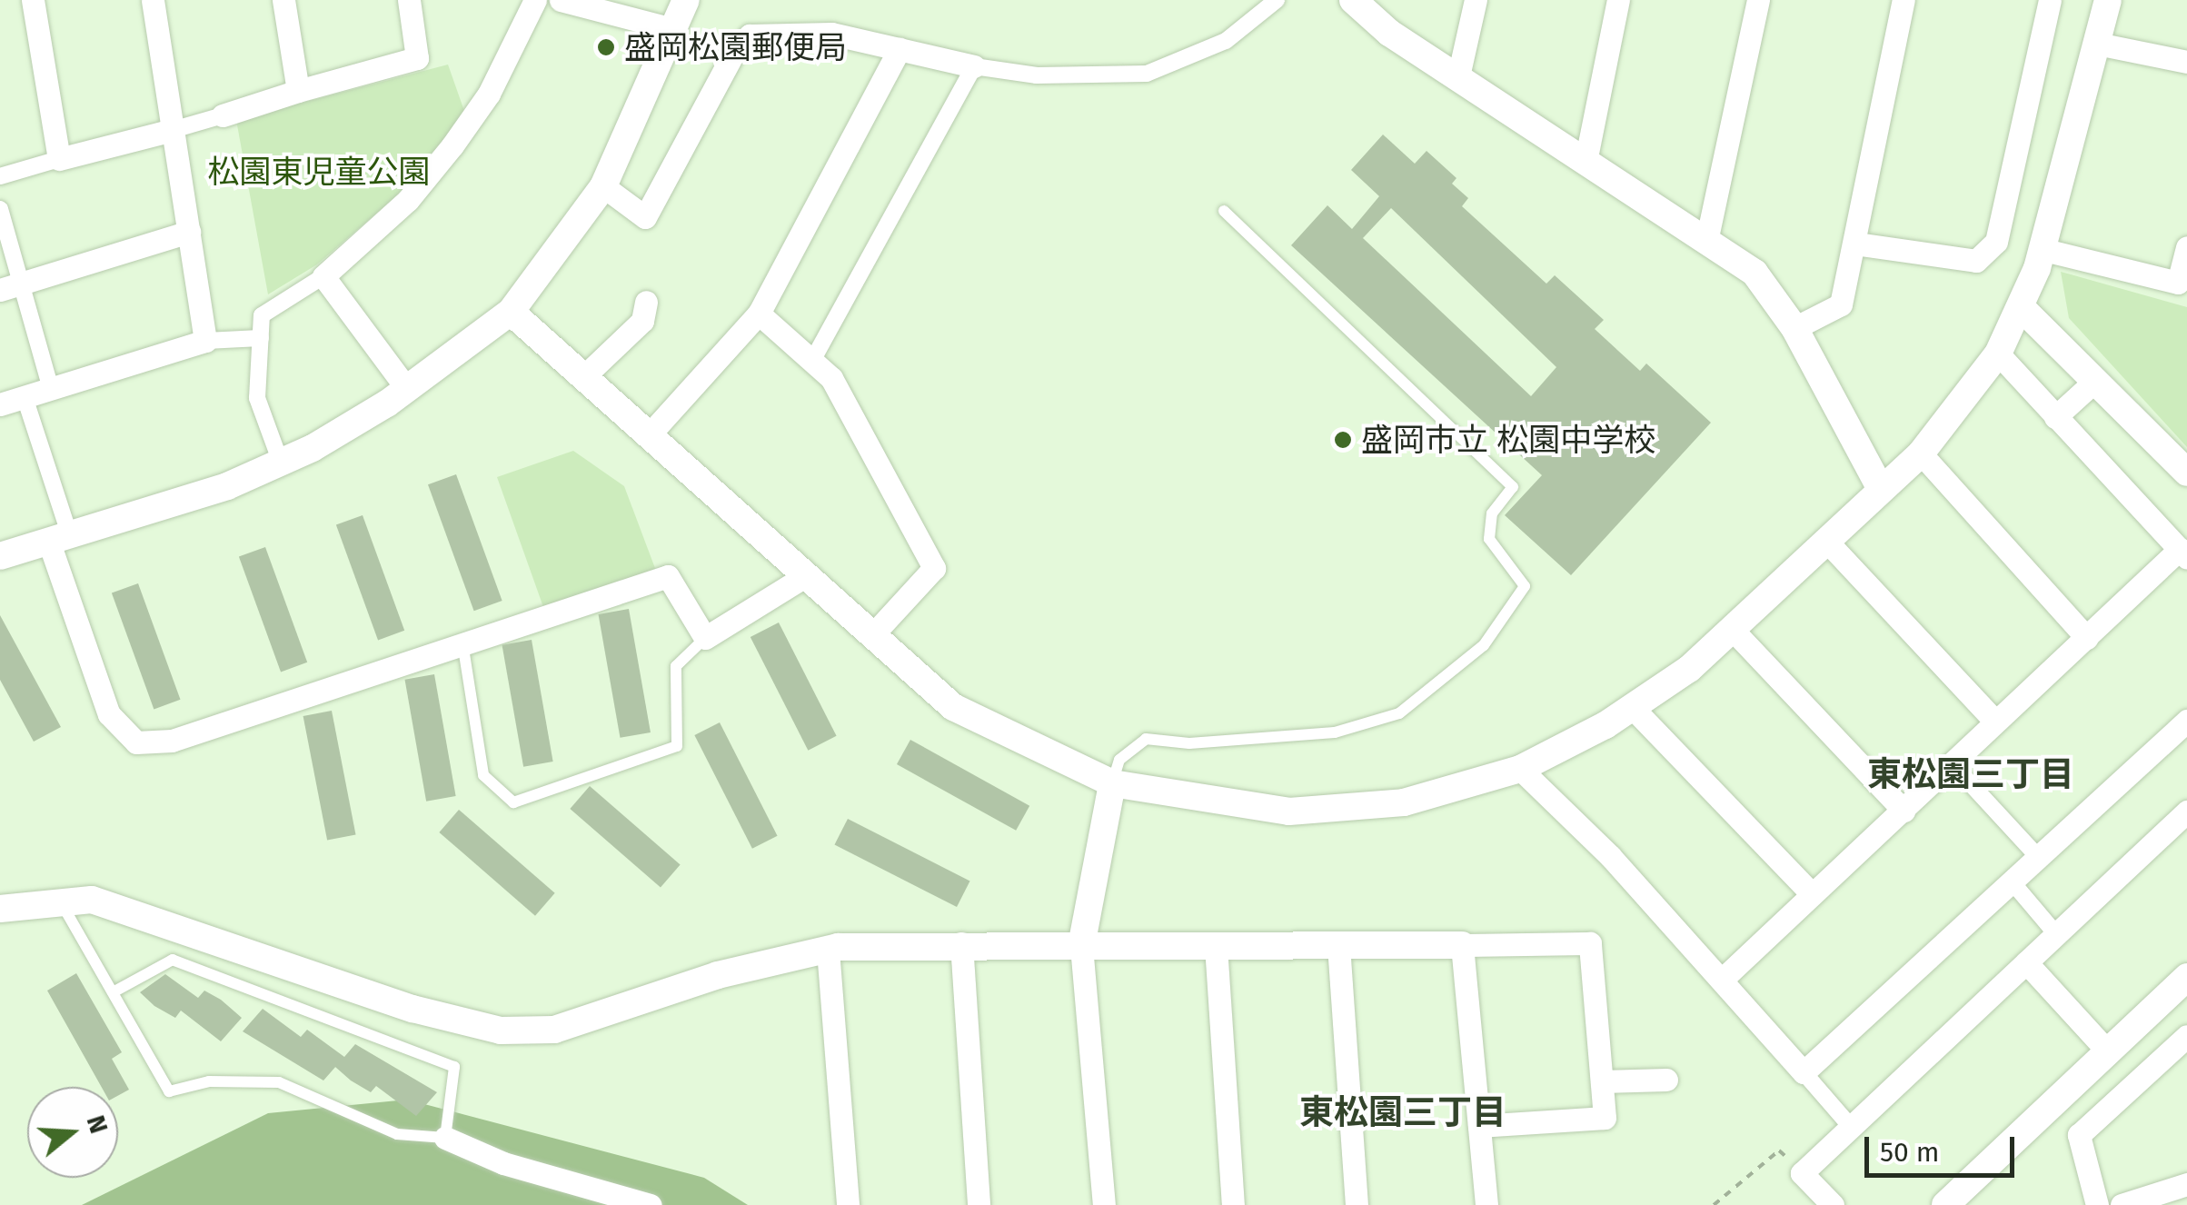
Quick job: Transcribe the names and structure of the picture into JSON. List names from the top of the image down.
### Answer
{
  "districts": ["東松園三丁目", "東松園三丁目"],
  "parks": ["松園東児童公園"],
  "places": ["盛岡松園郵便局", "盛岡市立 松園中学校"],
  "scale_bar": "50 m",
  "north": "right"
}
